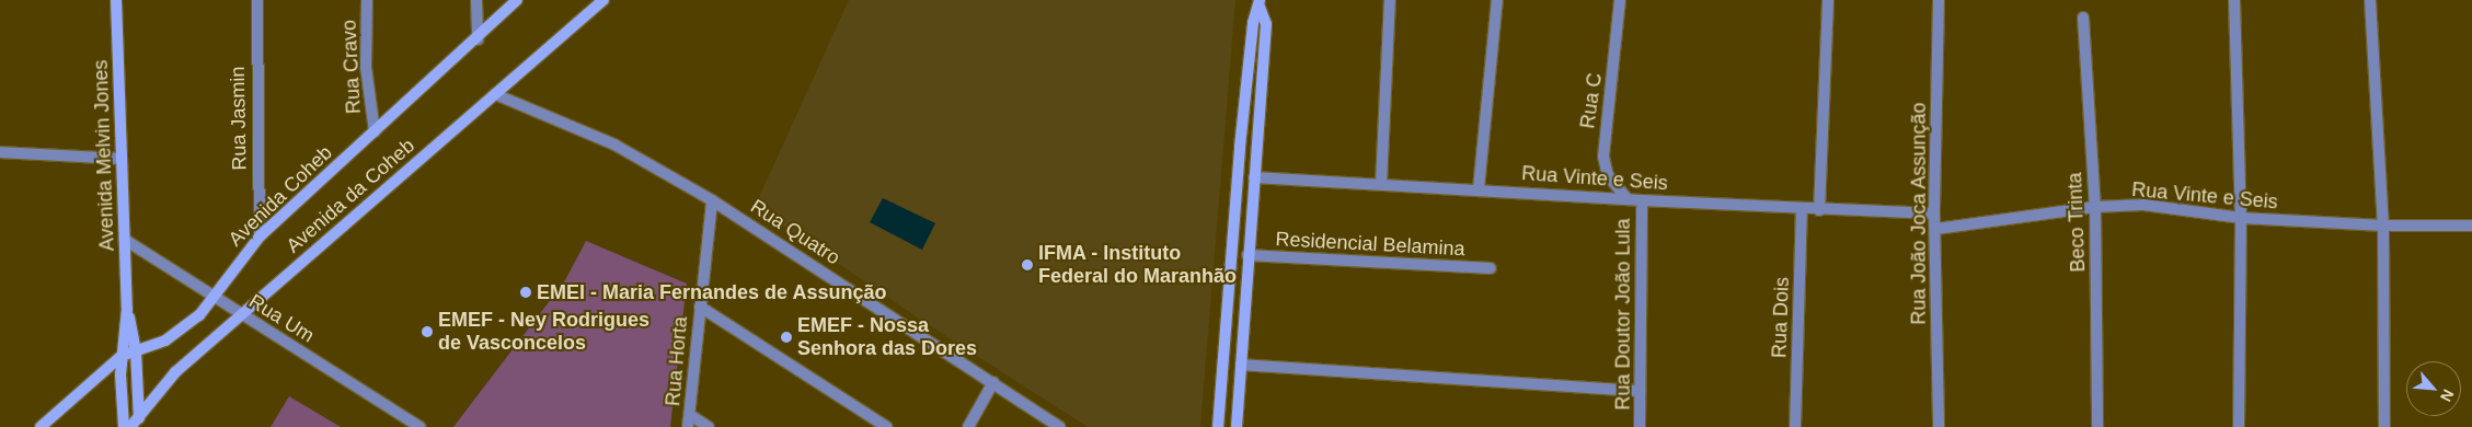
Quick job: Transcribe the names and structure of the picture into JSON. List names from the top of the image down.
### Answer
{
  "streets": {
    "main road": ["Avenida Melvin Jones", "Avenida Coheb", "Avenida da Coheb"],
    "street": [
      "Rua Cravo",
      "Rua C",
      "Rua Jasmin",
      "Rua Vinte e Seis",
      "Rua João Joca Assunção",
      "Beco Trinta",
      "Rua Quatro",
      "Residencial Belamina",
      "Rua Doutor João Lula",
      "Rua Dois",
      "Rua Um",
      "Rua Horta"
    ]
  },
  "crossings": [
    ["Rua Cravo", "Avenida Coheb"],
    ["Rua C", "Rua Vinte e Seis"],
    ["Rua Jasmin", "Avenida Coheb"],
    ["Avenida Melvin Jones", "Avenida Coheb"],
    ["Avenida Melvin Jones", "Avenida da Coheb"],
    ["Avenida Melvin Jones", "Rua Um"],
    ["Rua Vinte e Seis", "Rua João Joca Assunção"],
    ["Rua Vinte e Seis", "Beco Trinta"],
    ["Rua Vinte e Seis", "Rua Doutor João Lula"],
    ["Rua Vinte e Seis", "Rua Dois"],
    ["Avenida Coheb", "Rua Um"],
    ["Avenida da Coheb", "Rua Quatro"],
    ["Avenida da Coheb", "Rua Um"],
    ["Rua Quatro", "Rua Horta"]
  ],
  "places": [
    "IFMA - Instituto Federal do Maranhão",
    "EMEI - Maria Fernandes de Assunção",
    "EMEF - Ney Rodrigues de Vasconcelos",
    "EMEF - Nossa Senhora das Dores"
  ],
  "north": "bottom right"
}
